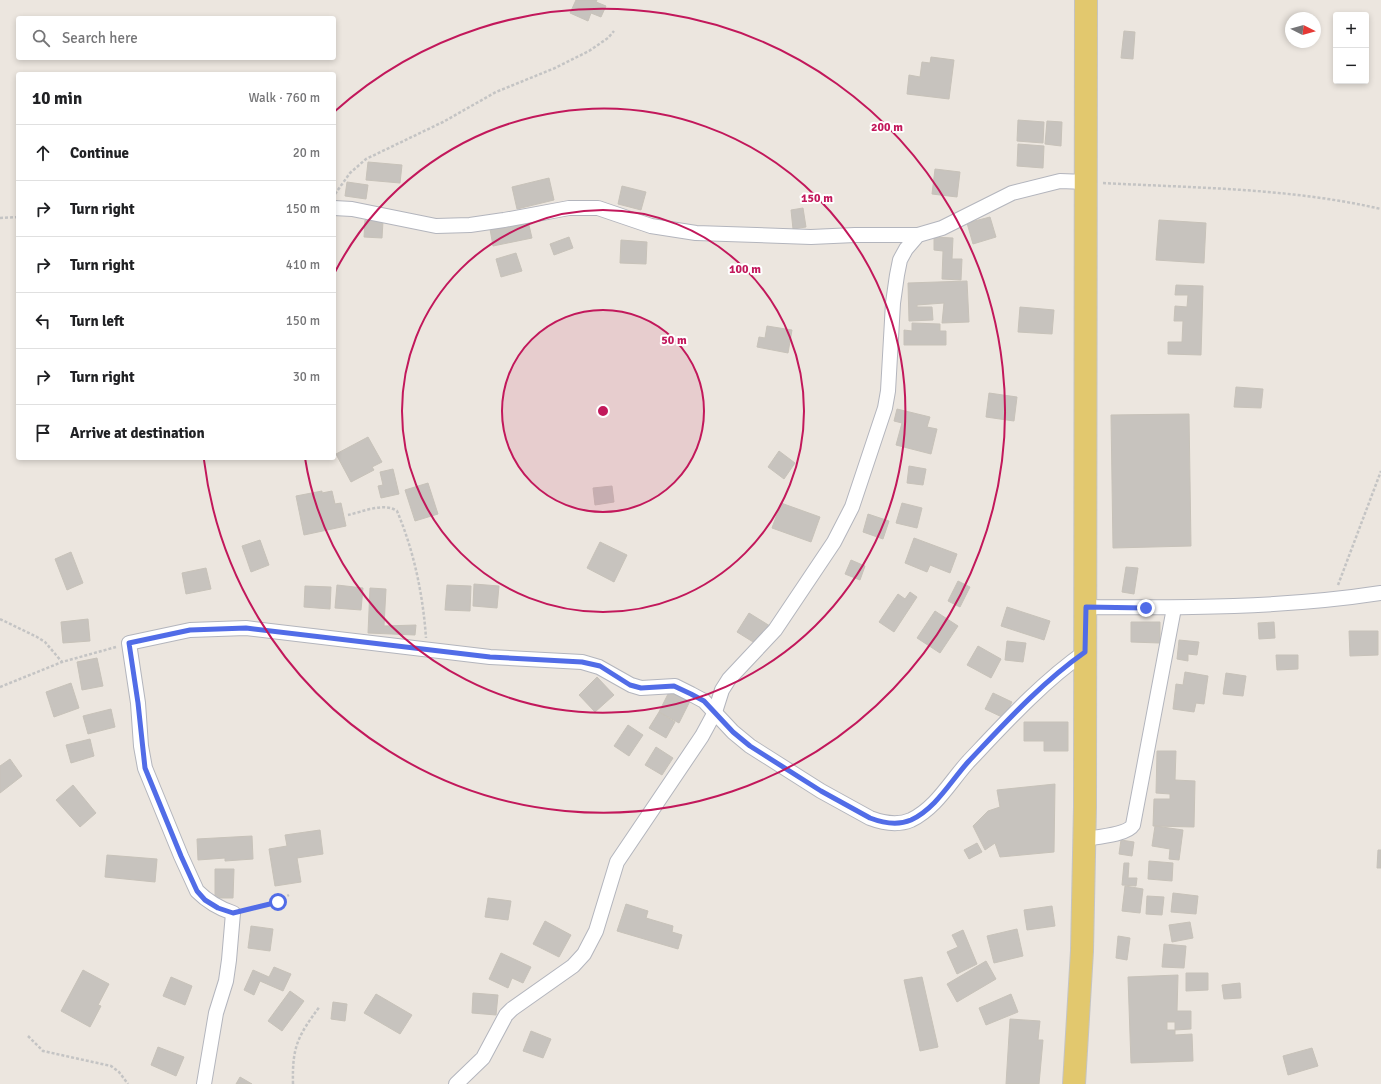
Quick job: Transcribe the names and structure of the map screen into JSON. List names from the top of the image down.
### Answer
{
  "north": "right",
  "page": {
    "map_buttons": ["+", "−"],
    "search": "Search here",
    "heading": ["10 min", "Walk · 760 m"],
    "list": [
      ["Continue", "20 m"],
      ["Turn right", "150 m"],
      ["Turn right", "410 m"],
      ["Turn left", "150 m"],
      ["Turn right", "30 m"],
      "Arrive at destination"
    ]
  },
  "rings": [
    "200 m",
    "150 m",
    "100 m",
    "50 m"
  ]
}
